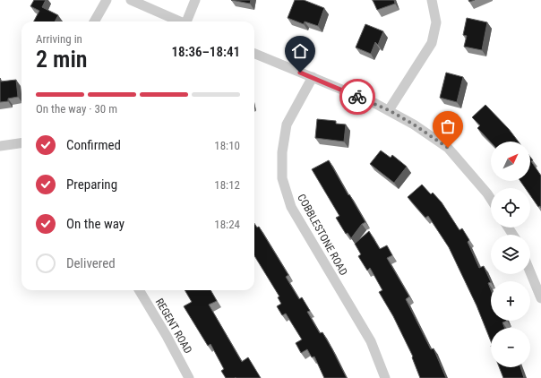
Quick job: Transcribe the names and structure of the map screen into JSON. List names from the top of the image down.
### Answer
{
  "streets": {
    "street": ["COBBLESTONE ROAD", "REGENT ROAD"]
  },
  "north": "top right",
  "page": {
    "heading": ["2 min", "Arriving in", "18:36–18:41"],
    "bar": "On the way · 30 m",
    "list": [
      ["Confirmed", "18:10"],
      ["Preparing", "18:12"],
      ["On the way", "18:24"],
      "Delivered"
    ],
    "map_buttons": ["+", "−"]
  }
}
